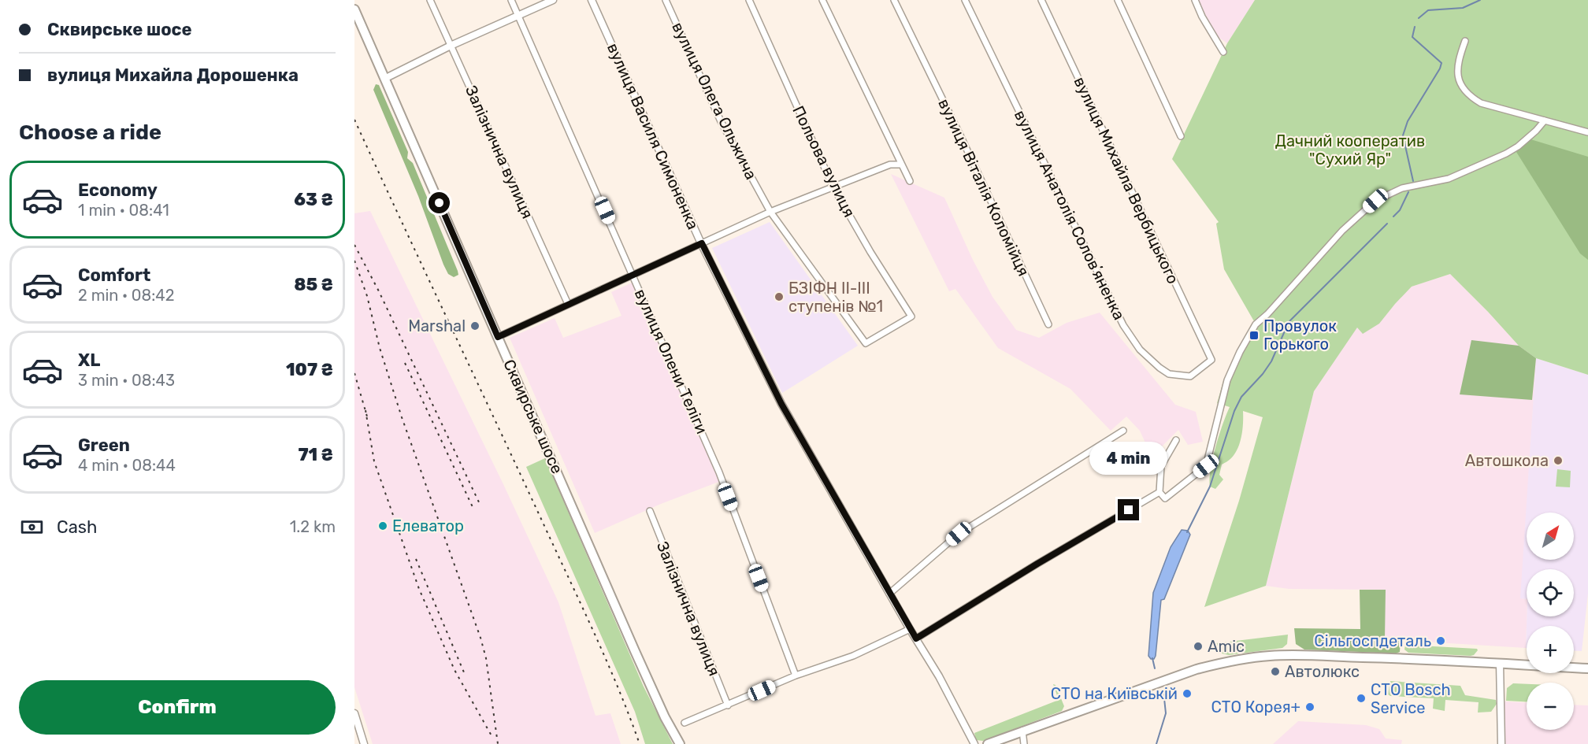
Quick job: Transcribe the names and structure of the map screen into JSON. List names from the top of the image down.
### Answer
{
  "streets": {
    "main road": ["Сквирське шосе"],
    "street": [
      "вулиця Олега Ольжича",
      "вулиця Василя Симоненка",
      "Залізнична вулиця",
      "Польова вулиця",
      "вулиця Михайла Вербицького",
      "вулиця Віталія Коломійця",
      "вулиця Анатолія Соловʼяненка",
      "вулиця Олени Теліги"
    ]
  },
  "crossings": [
    ["вулиця Олега Ольжича", "Польова вулиця"],
    ["вулиця Михайла Вербицького", "вулиця Анатолія Соловʼяненка"]
  ],
  "parks": ["Дачний кооператив \"Сухий Яр\""],
  "places": {
    "other": [
      "БЗІФН ІІ-ІІІ ступенів №1",
      "Marshal",
      "Автошкола",
      "Елеватор",
      "Сільгоспдеталь",
      "Amic",
      "Автолюкс",
      "СТО на Київській",
      "СТО Bosch Service",
      "СТО Корея+"
    ],
    "transit": ["Провулок Горького"]
  },
  "north": "top right",
  "page": {
    "banner": ["Сквирське шосе", "вулиця Михайла Дорошенка"],
    "heading": "Choose a ride",
    "list": [
      {
        "name": "Economy",
        "note": "1 min · 08:41",
        "value": "63 ₴"
      },
      {
        "name": "Comfort",
        "note": "2 min · 08:42",
        "value": "85 ₴"
      },
      {
        "name": "XL",
        "note": "3 min · 08:43",
        "value": "107 ₴"
      },
      {
        "name": "Green",
        "note": "4 min · 08:44",
        "value": "71 ₴"
      }
    ],
    "bubble": "4 min",
    "pay": ["Cash", "1.2 km"],
    "map_buttons": ["+", "−"],
    "buttons": "Confirm"
  }
}
